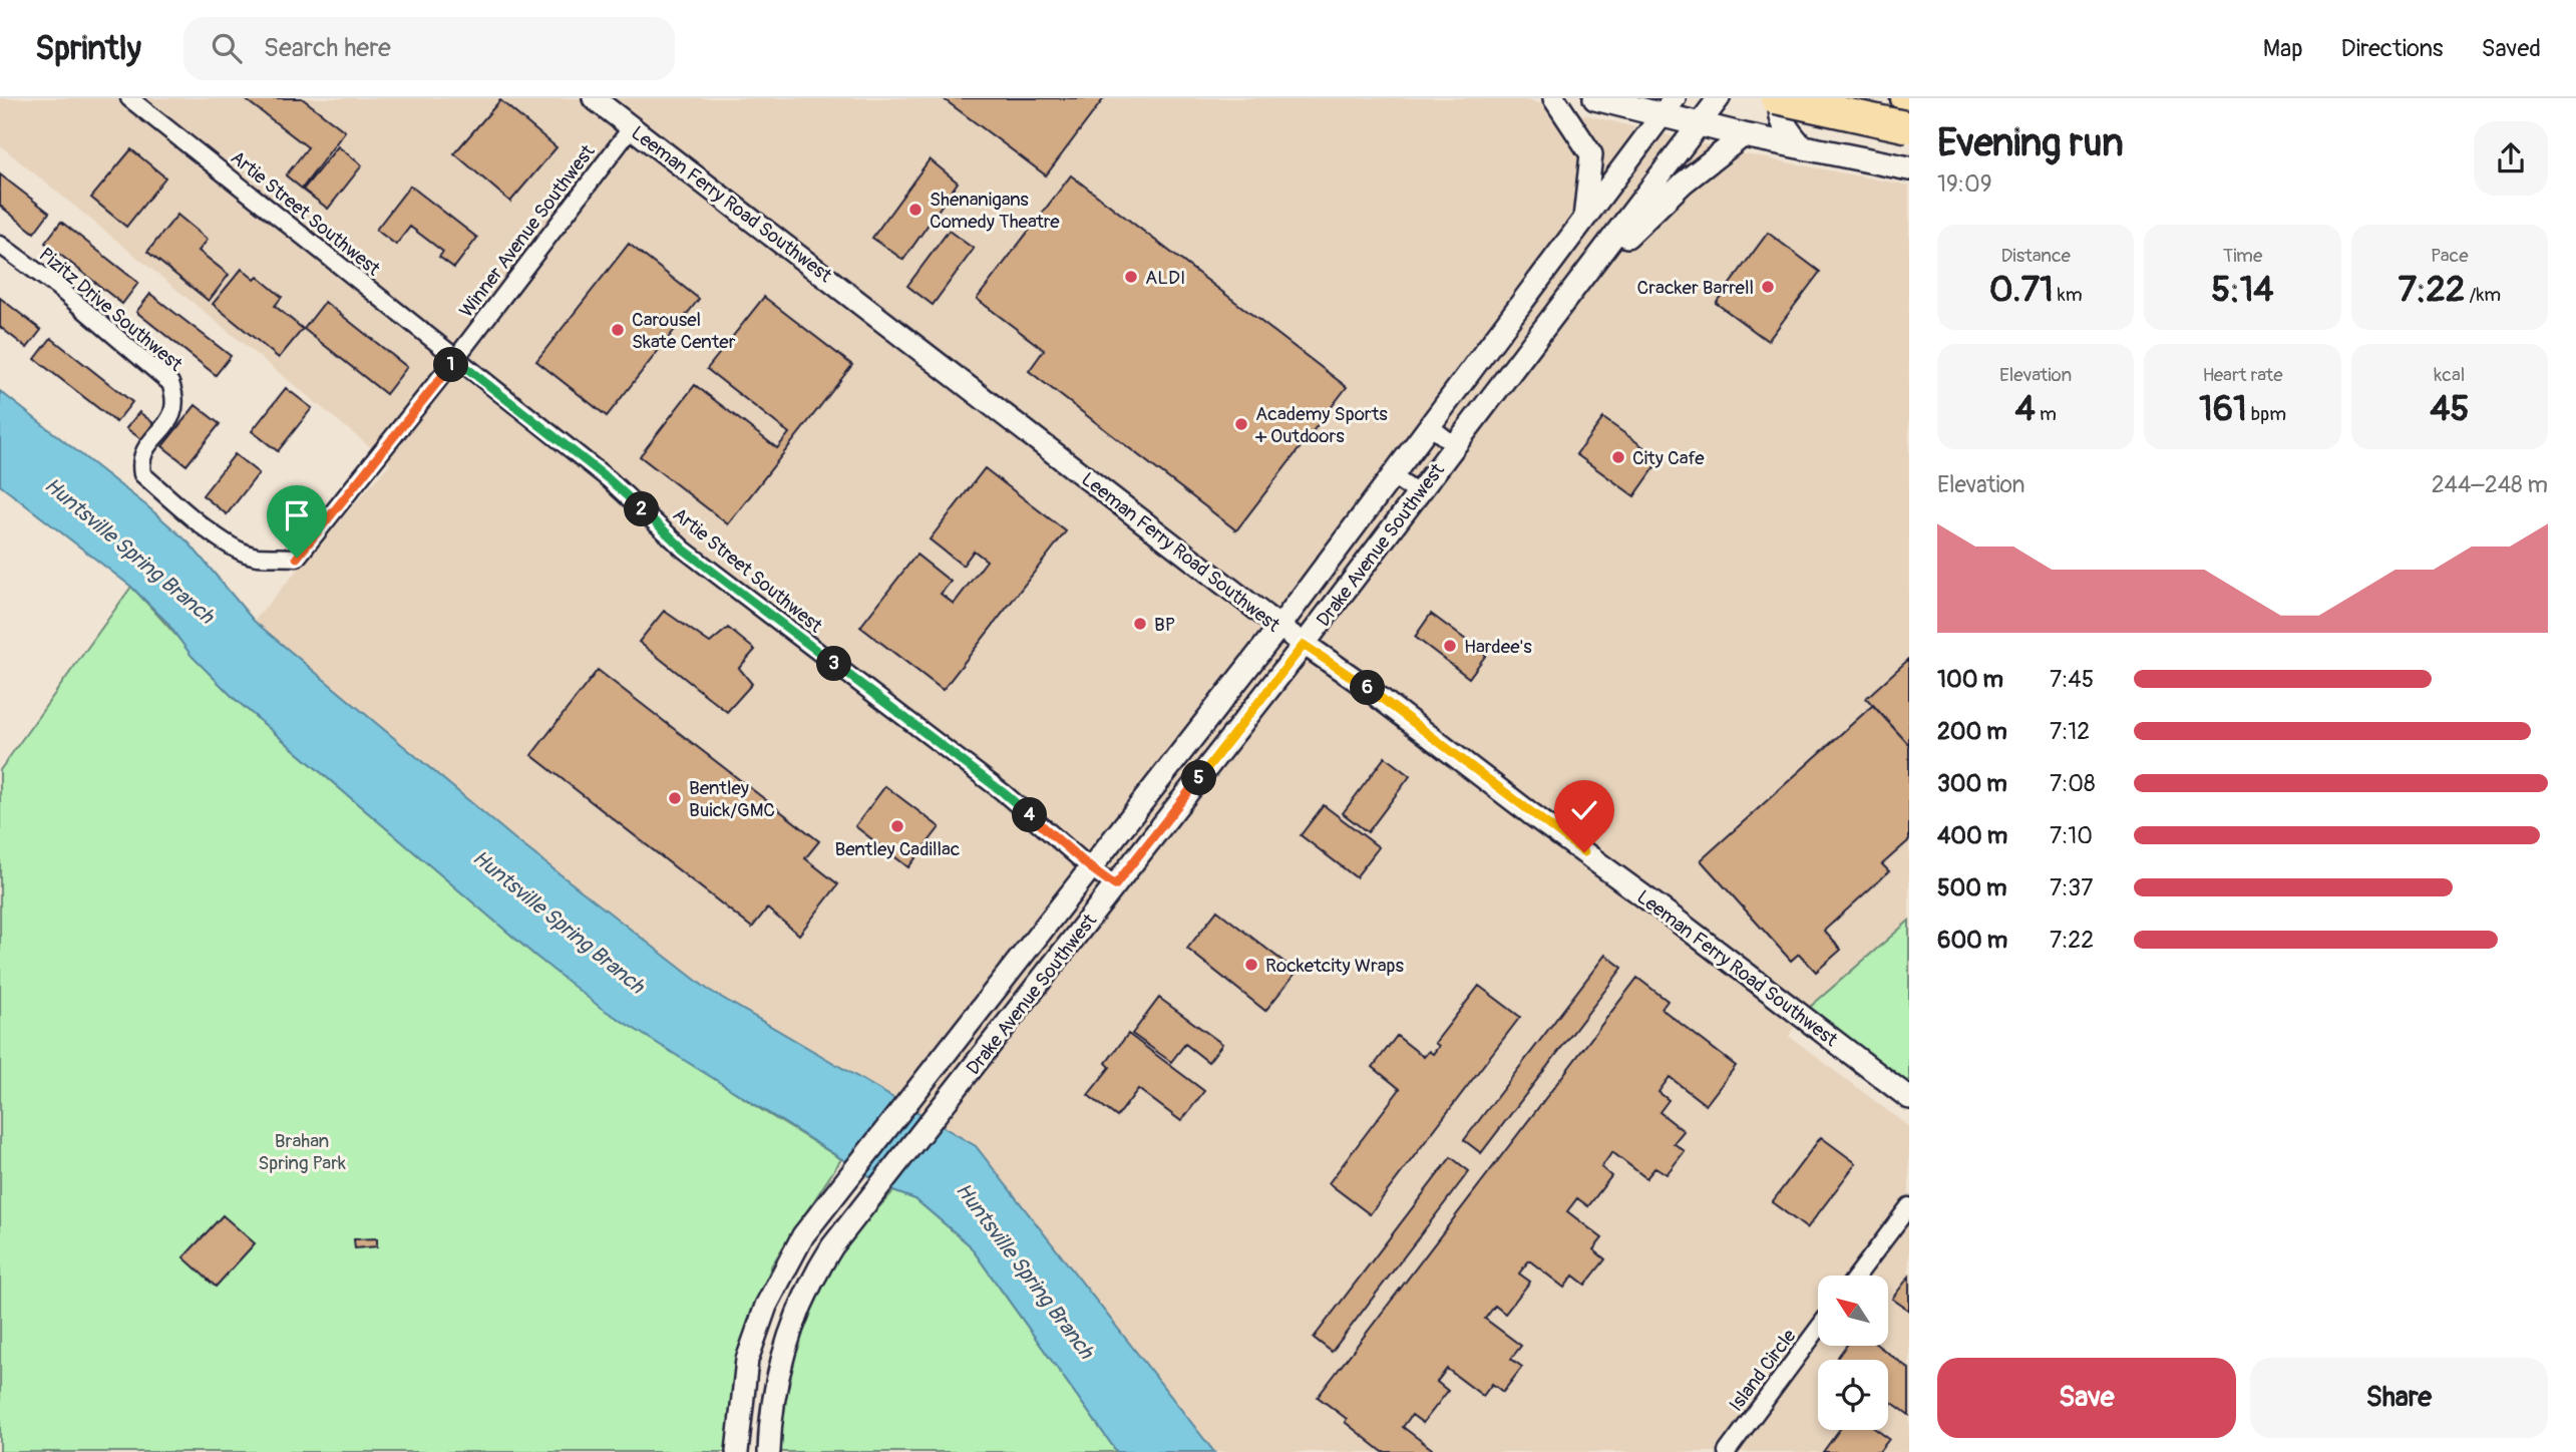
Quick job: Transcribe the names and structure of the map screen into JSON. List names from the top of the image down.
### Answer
{
  "streets": {
    "street": [
      "Leeman Ferry Road Southwest",
      "Artie Street Southwest",
      "Winner Avenue Southwest",
      "Pizitz Drive Southwest",
      "Drake Avenue Southwest",
      "Island Circle"
    ]
  },
  "crossings": [
    ["Leeman Ferry Road Southwest", "Winner Avenue Southwest"],
    ["Leeman Ferry Road Southwest", "Drake Avenue Southwest"],
    ["Artie Street Southwest", "Winner Avenue Southwest"],
    ["Artie Street Southwest", "Drake Avenue Southwest"],
    ["Winner Avenue Southwest", "Pizitz Drive Southwest"]
  ],
  "water": ["Huntsville Spring Branch"],
  "parks": ["Brahan Spring Park"],
  "places": [
    "Shenanigans Comedy Theatre",
    "ALDI",
    "Cracker Barrell",
    "Carousel Skate Center",
    "Academy Sports + Outdoors",
    "City Cafe",
    "BP",
    "Hardee's",
    "Bentley Buick/GMC",
    "Bentley Cadillac",
    "Rocketcity Wraps"
  ],
  "north": "top left",
  "page": {
    "header": "Sprintly",
    "search": "Search here",
    "nav": ["Map", "Directions", "Saved"],
    "heading": ["Evening run", "19:09"],
    "stats": [
      ["Distance", "0.71 km"],
      ["Time", "5:14"],
      ["Pace", "7:22 /km"],
      ["Elevation", "4 m"],
      ["Heart rate", "161 bpm"],
      ["kcal", "45"]
    ],
    "pins": [
      "1",
      "2",
      "3",
      "6",
      "5",
      "4"
    ],
    "chart": ["Elevation", "244–248 m"],
    "list": [
      {
        "name": "100 m",
        "note": "7:45"
      },
      {
        "name": "200 m",
        "note": "7:12"
      },
      {
        "name": "300 m",
        "note": "7:08"
      },
      {
        "name": "400 m",
        "note": "7:10"
      },
      {
        "name": "500 m",
        "note": "7:37"
      },
      {
        "name": "600 m",
        "note": "7:22"
      }
    ],
    "buttons": ["Save", "Share"]
  }
}
